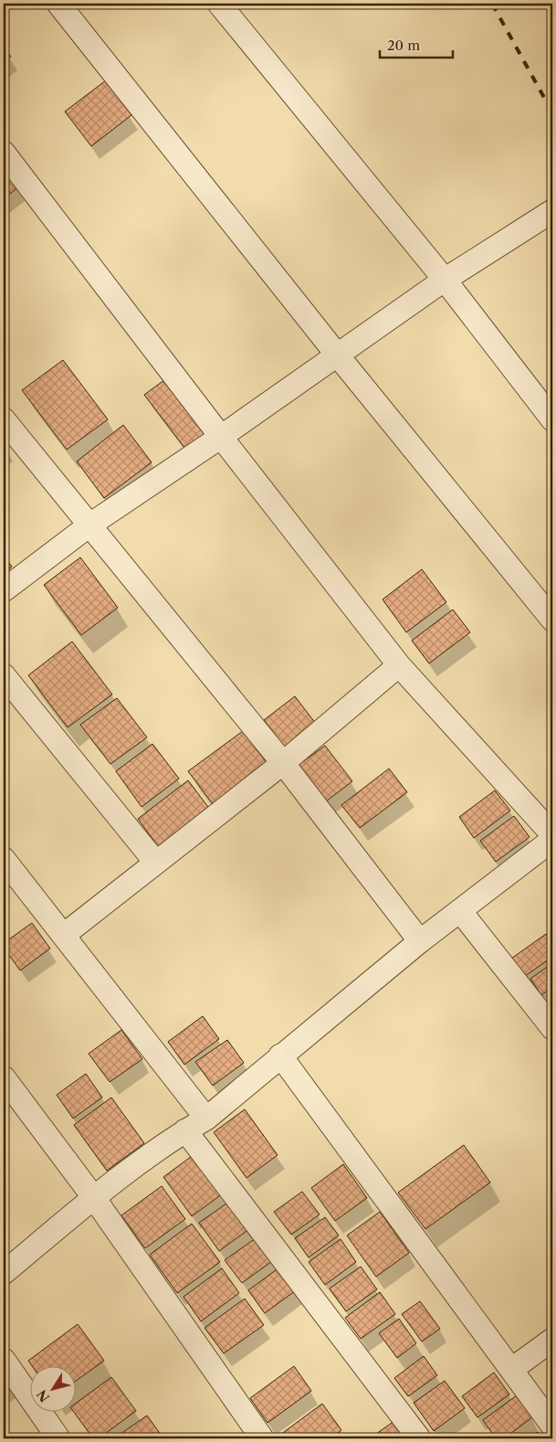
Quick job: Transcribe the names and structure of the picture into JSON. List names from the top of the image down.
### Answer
{
  "scale_bar": "20 m",
  "north": "bottom left"
}
